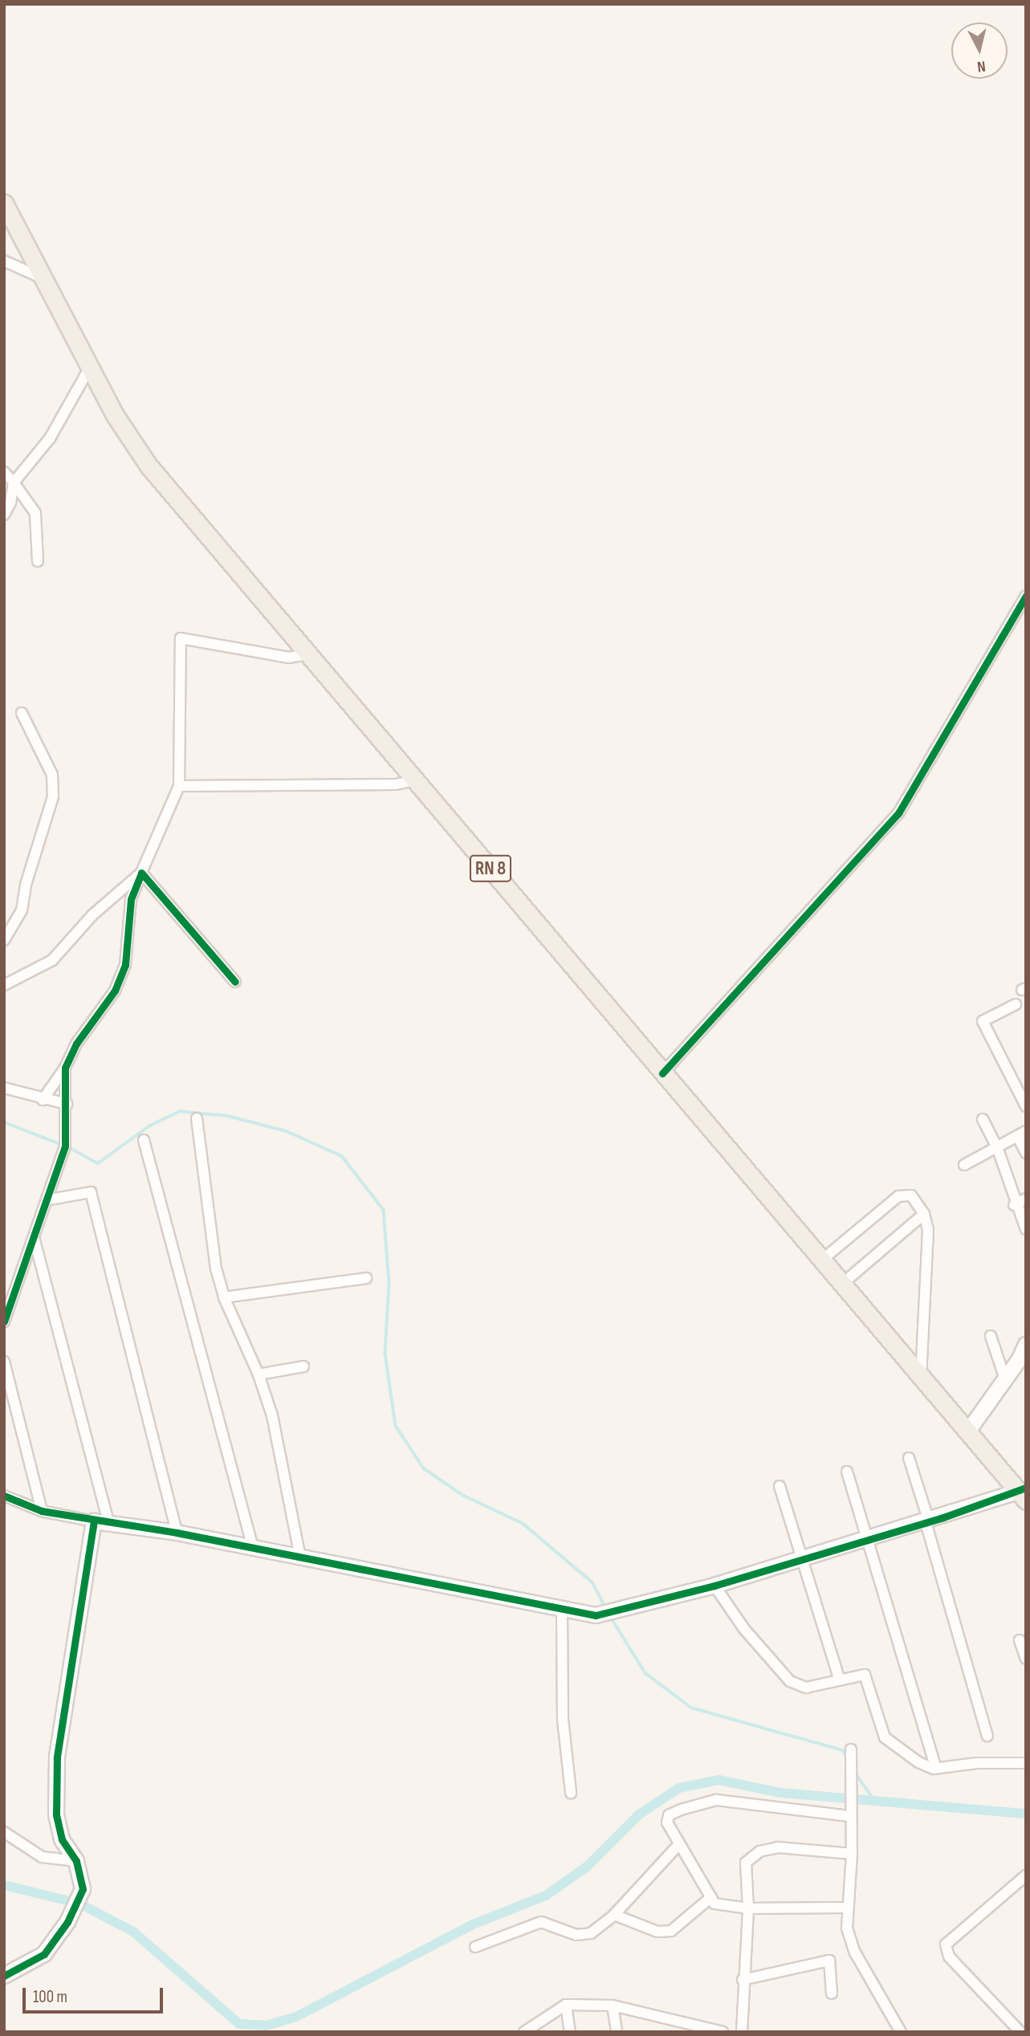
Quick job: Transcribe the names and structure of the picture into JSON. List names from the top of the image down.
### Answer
{
  "streets": {
    "main road": ["RN 8"]
  },
  "scale_bar": "100 m",
  "north": "bottom"
}
